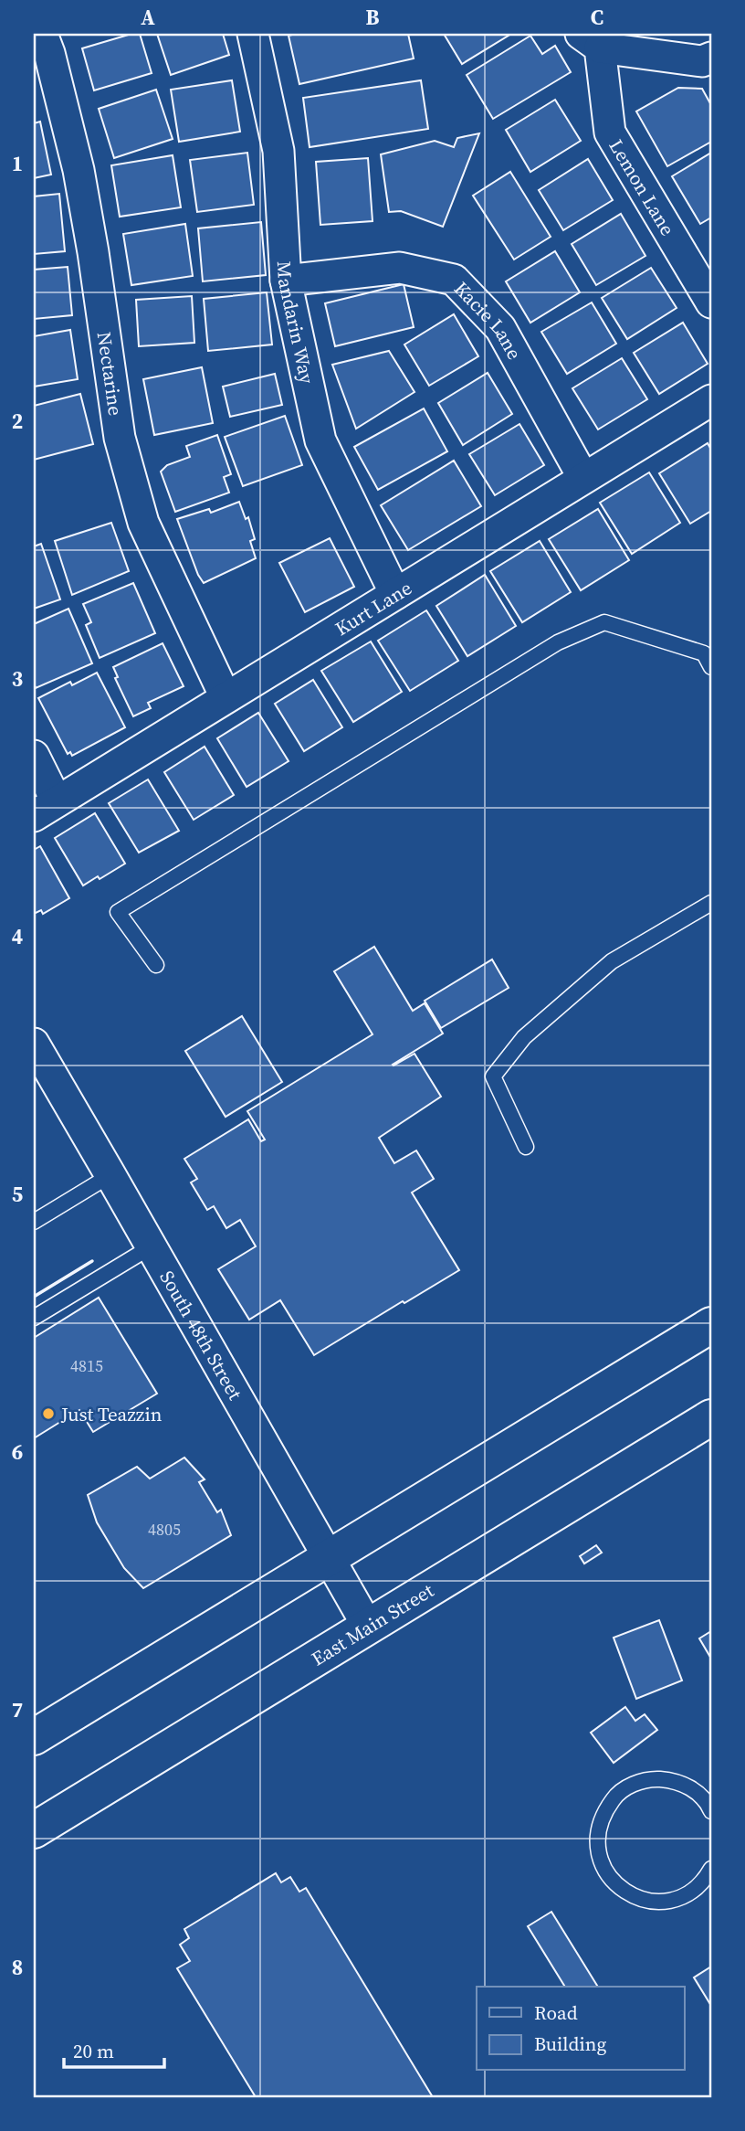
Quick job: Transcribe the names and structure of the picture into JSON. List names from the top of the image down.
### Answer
{
  "streets": {
    "main road": ["East Main Street"],
    "street": [
      "Lemon Lane",
      "Mandarin Way",
      "Kacie Lane",
      "Nectarine",
      "Kurt Lane",
      "South 48th Street"
    ]
  },
  "crossings": [
    ["Mandarin Way", "Kacie Lane"],
    ["Mandarin Way", "Kurt Lane"],
    ["Kacie Lane", "Kurt Lane"],
    ["Nectarine", "Kurt Lane"],
    ["South 48th Street", "East Main Street"]
  ],
  "places": ["Just Teazzin"],
  "house_numbers": ["4815", "4805"],
  "legend": ["Road", "Building"],
  "scale_bar": "20 m",
  "grid": {
    "columns": ["A", "B", "C"],
    "rows": [
      "1",
      "2",
      "3",
      "4",
      "5",
      "6",
      "7",
      "8"
    ]
  }
}
